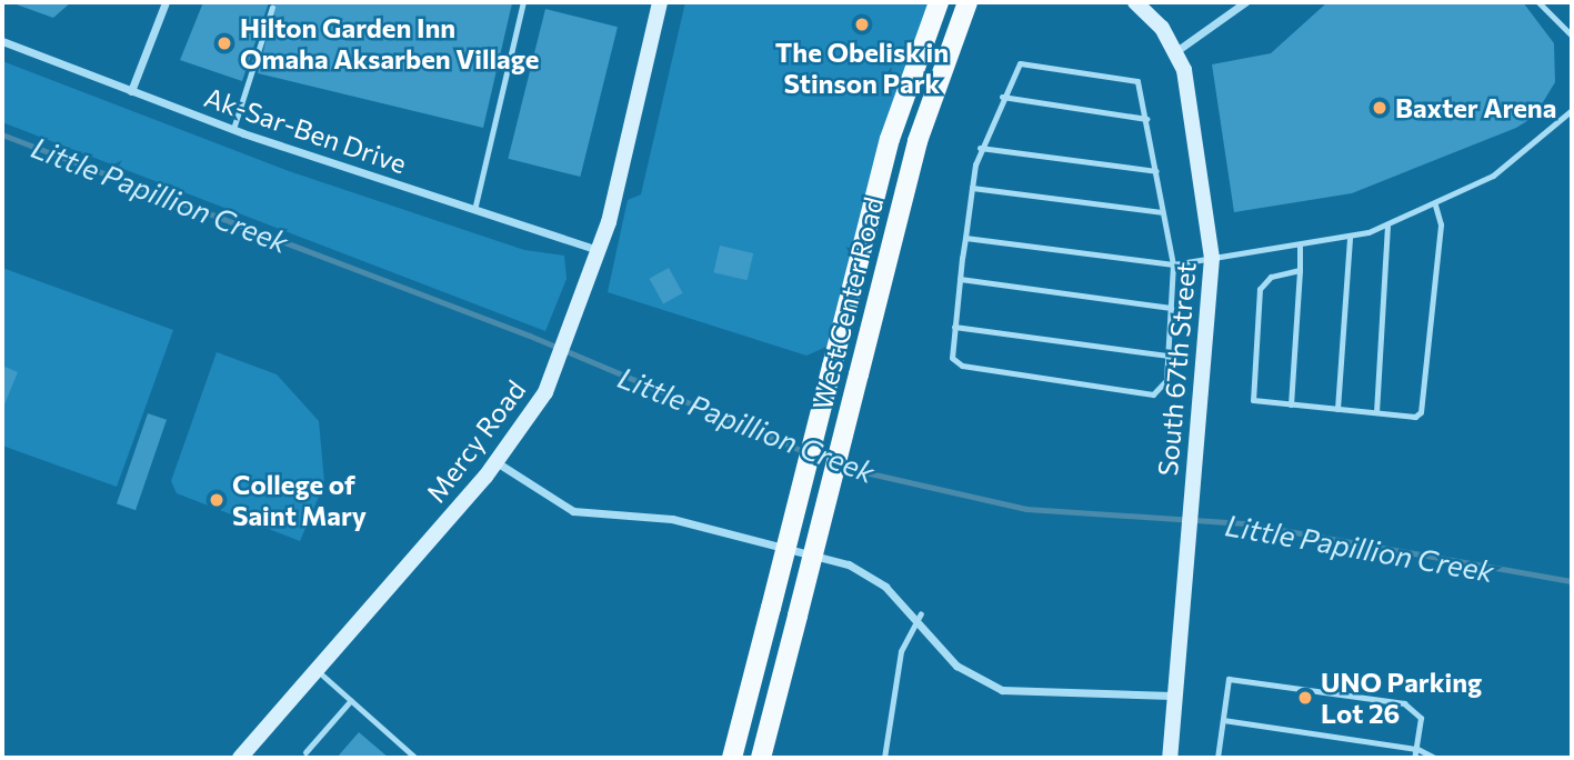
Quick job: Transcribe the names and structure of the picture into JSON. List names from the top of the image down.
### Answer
{
  "streets": {
    "main road": ["West Center Road", "South 67th Street", "Mercy Road"],
    "street": ["Ak-Sar-Ben Drive"]
  },
  "crossings": [
    ["Ak-Sar-Ben Drive", "Mercy Road"]
  ],
  "water": ["Little Papillion Creek"],
  "places": [
    "The Obelisk in Stinson Park",
    "Hilton Garden Inn Omaha Aksarben Village",
    "Baxter Arena",
    "College of Saint Mary",
    "UNO Parking Lot 26"
  ]
}
